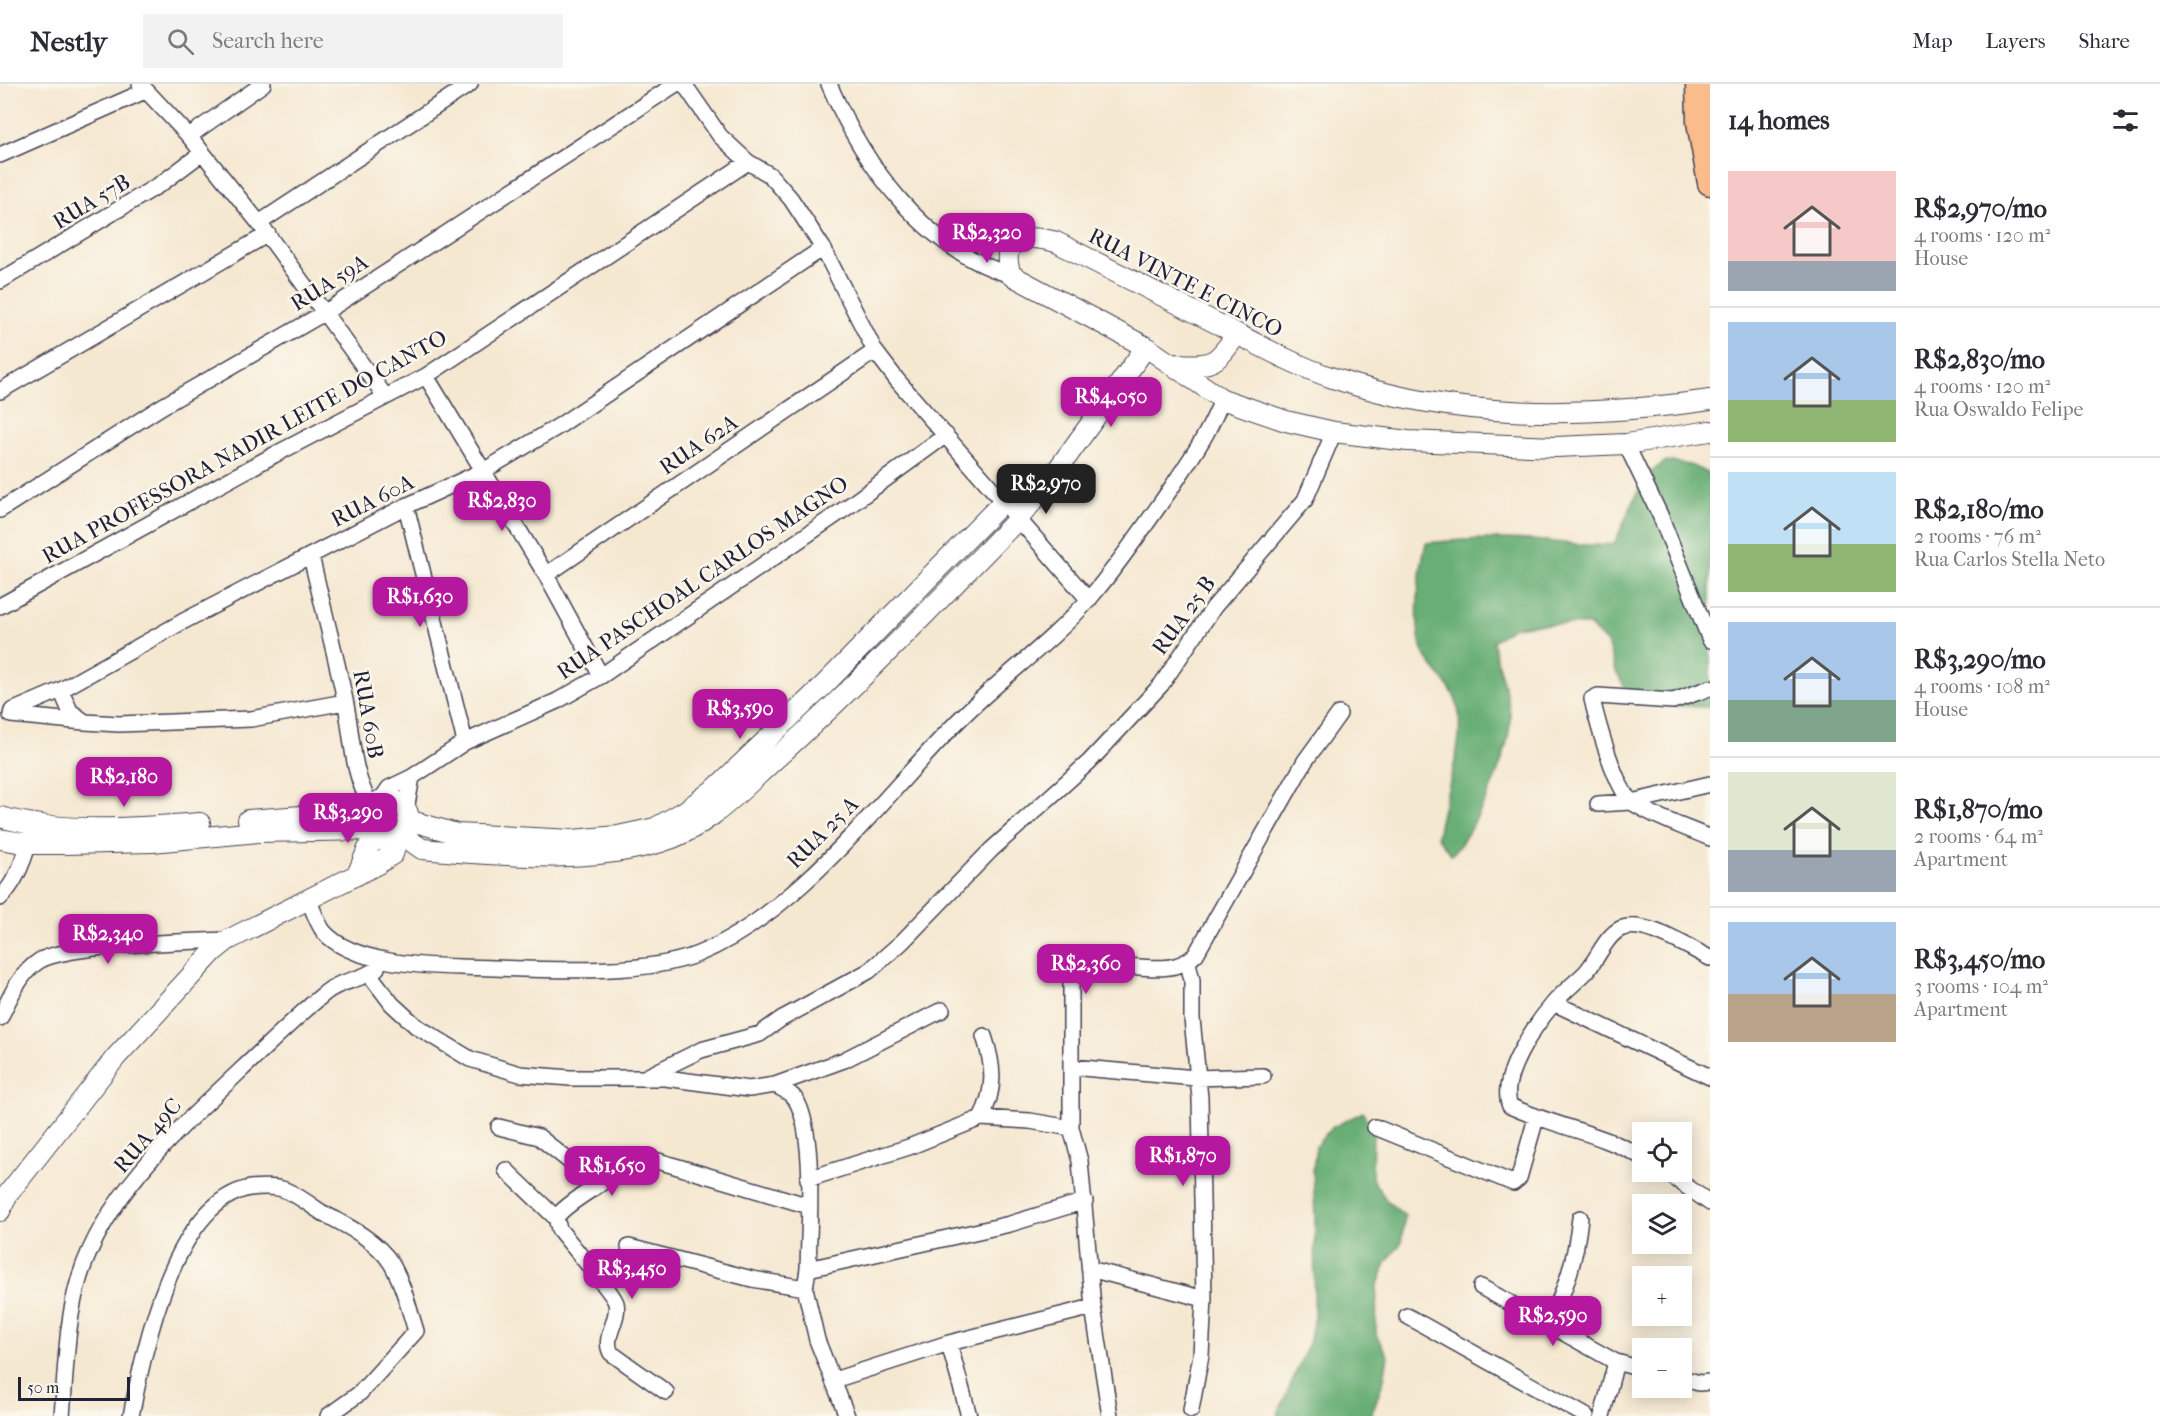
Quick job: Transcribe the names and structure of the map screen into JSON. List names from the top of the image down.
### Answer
{
  "streets": {
    "street": [
      "RUA 57B",
      "RUA 59A",
      "RUA VINTE E CINCO",
      "RUA 62A",
      "RUA PROFESSORA NADIR LEITE DO CANTO",
      "RUA 60A",
      "RUA PASCHOAL CARLOS MAGNO",
      "RUA 25 B",
      "RUA 60B",
      "RUA 25 A",
      "RUA 49C"
    ]
  },
  "crossings": [
    ["RUA 60A", "RUA 60B"],
    ["RUA PASCHOAL CARLOS MAGNO", "RUA 60B"]
  ],
  "scale_bar": "50 m",
  "page": {
    "header": "Nestly",
    "search": "Search here",
    "nav": ["Map", "Layers", "Share"],
    "heading": "14 homes",
    "list": [
      {
        "name": "R$2,970/mo",
        "note": "4 rooms · 120 m² · House"
      },
      {
        "name": "R$2,830/mo",
        "note": "4 rooms · 120 m² · Rua Oswaldo Felipe"
      },
      {
        "name": "R$2,180/mo",
        "note": "2 rooms · 76 m² · Rua Carlos Stella Neto"
      },
      {
        "name": "R$3,290/mo",
        "note": "4 rooms · 108 m² · House"
      },
      {
        "name": "R$1,870/mo",
        "note": "2 rooms · 64 m² · Apartment"
      },
      {
        "name": "R$3,450/mo",
        "note": "3 rooms · 104 m² · Apartment"
      }
    ],
    "price": [
      "R$2,320",
      "R$4,050",
      "R$2,970",
      "R$2,830",
      "R$1,630",
      "R$3,590",
      "R$2,180",
      "R$3,290",
      "R$2,340",
      "R$2,360",
      "R$1,870",
      "R$1,650",
      "R$3,450",
      "R$2,590"
    ],
    "map_buttons": ["+", "−"],
    "scale": "50 m"
  }
}
